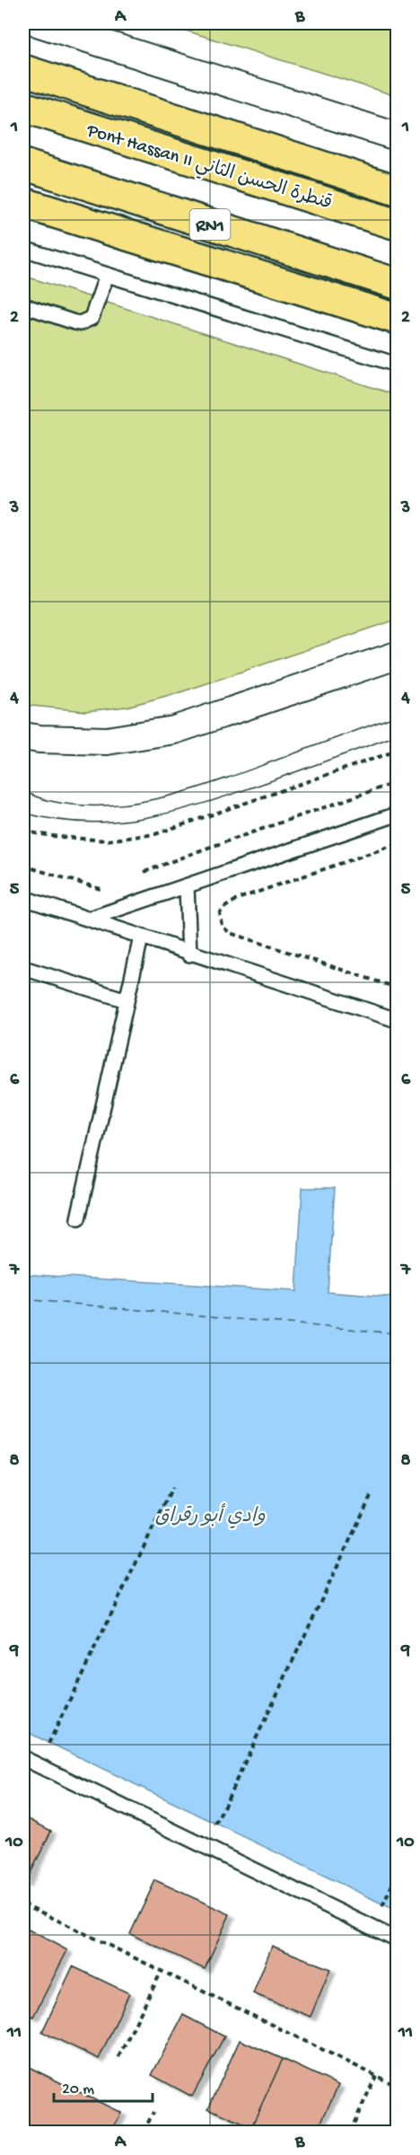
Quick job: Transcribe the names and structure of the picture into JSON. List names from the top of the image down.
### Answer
{
  "streets": {
    "main road": ["Pont Hassan II قنطرة الحسن الثاني", "RN1"]
  },
  "water": ["وادي أبو رقراق"],
  "scale_bar": "20 m",
  "grid": {
    "columns": ["A", "B"],
    "rows": [
      "1",
      "2",
      "3",
      "4",
      "5",
      "6",
      "7",
      "8",
      "9",
      "10",
      "11"
    ]
  }
}
